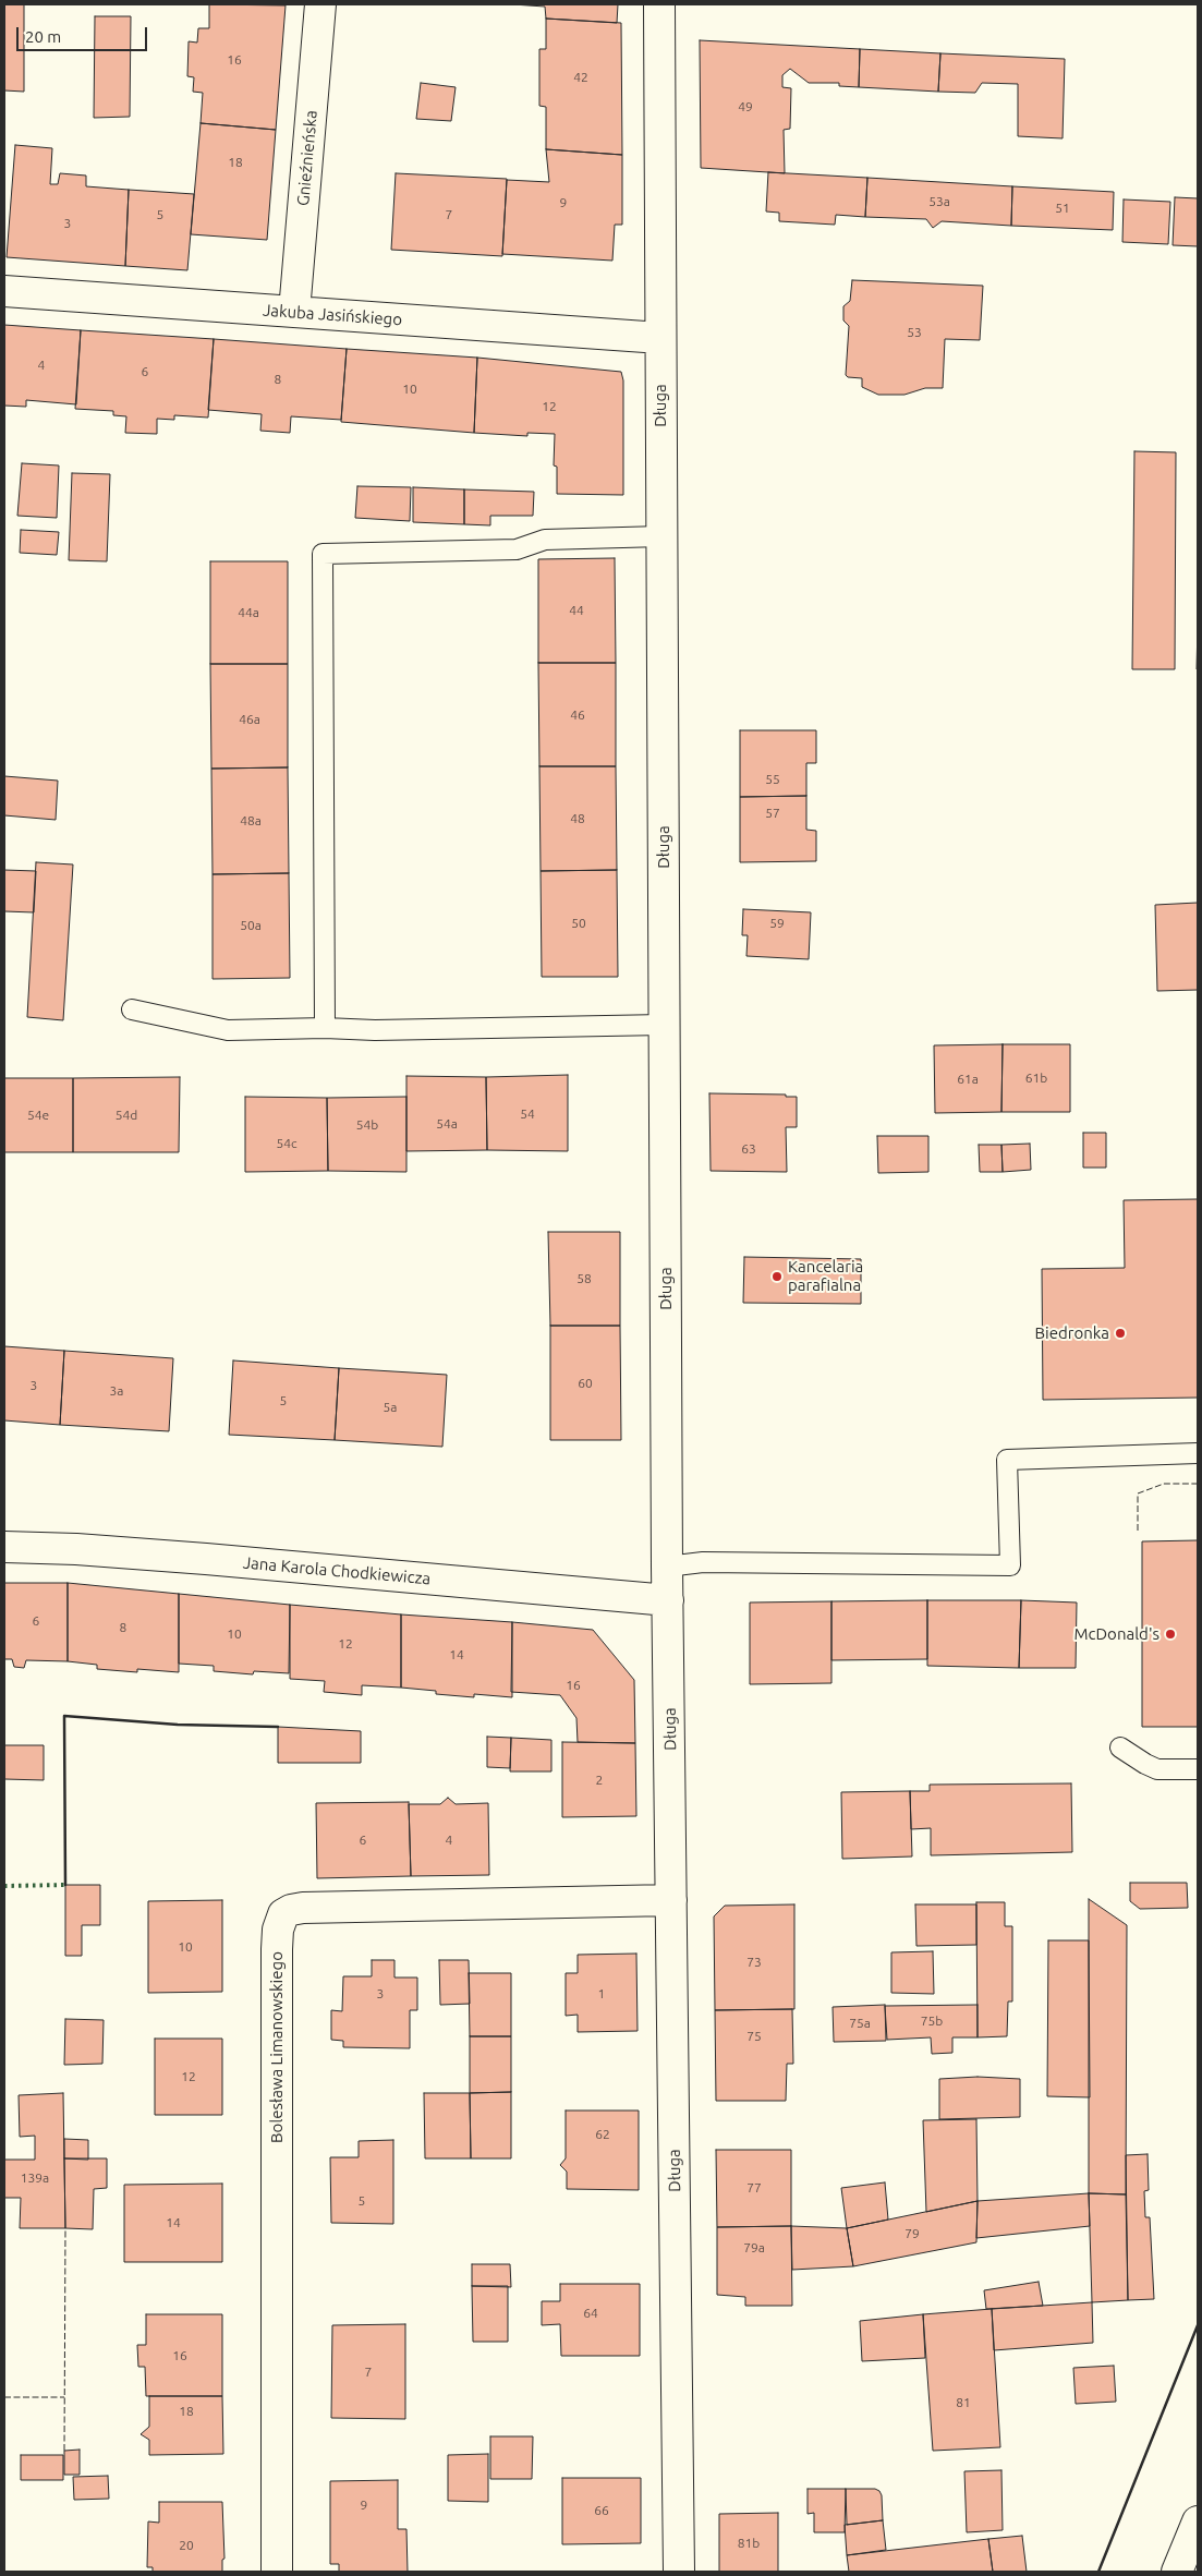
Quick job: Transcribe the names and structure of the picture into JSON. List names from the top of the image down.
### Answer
{
  "streets": {
    "street": [
      "Gnieźnieńska",
      "Jakuba Jasińskiego",
      "Długa",
      "Jana Karola Chodkiewicza",
      "Bolesława Limanowskiego"
    ]
  },
  "crossings": [
    ["Gnieźnieńska", "Jakuba Jasińskiego"],
    ["Jakuba Jasińskiego", "Długa"],
    ["Długa", "Jana Karola Chodkiewicza"],
    ["Długa", "Bolesława Limanowskiego"]
  ],
  "places": ["Kancelaria parafialna", "Biedronka", "McDonald's"],
  "house_numbers": [
    "16",
    "42",
    "49",
    "18",
    "53a",
    "9",
    "51",
    "5",
    "7",
    "3",
    "53",
    "4",
    "6",
    "8",
    "10",
    "12",
    "44",
    "44a",
    "46",
    "46a",
    "55",
    "57",
    "48",
    "48a",
    "50",
    "59",
    "50a",
    "61b",
    "61a",
    "54",
    "54e",
    "54d",
    "54a",
    "54b",
    "54c",
    "63",
    "58",
    "60",
    "3",
    "3a",
    "5",
    "5a",
    "6",
    "8",
    "10",
    "12",
    "14",
    "16",
    "2",
    "6",
    "4",
    "10",
    "73",
    "3",
    "1",
    "75b",
    "75a",
    "75",
    "12",
    "62",
    "139a",
    "77",
    "5",
    "14",
    "79",
    "79a",
    "64",
    "16",
    "7",
    "81",
    "18",
    "9",
    "66",
    "81b",
    "20"
  ],
  "scale_bar": "20 m"
}
